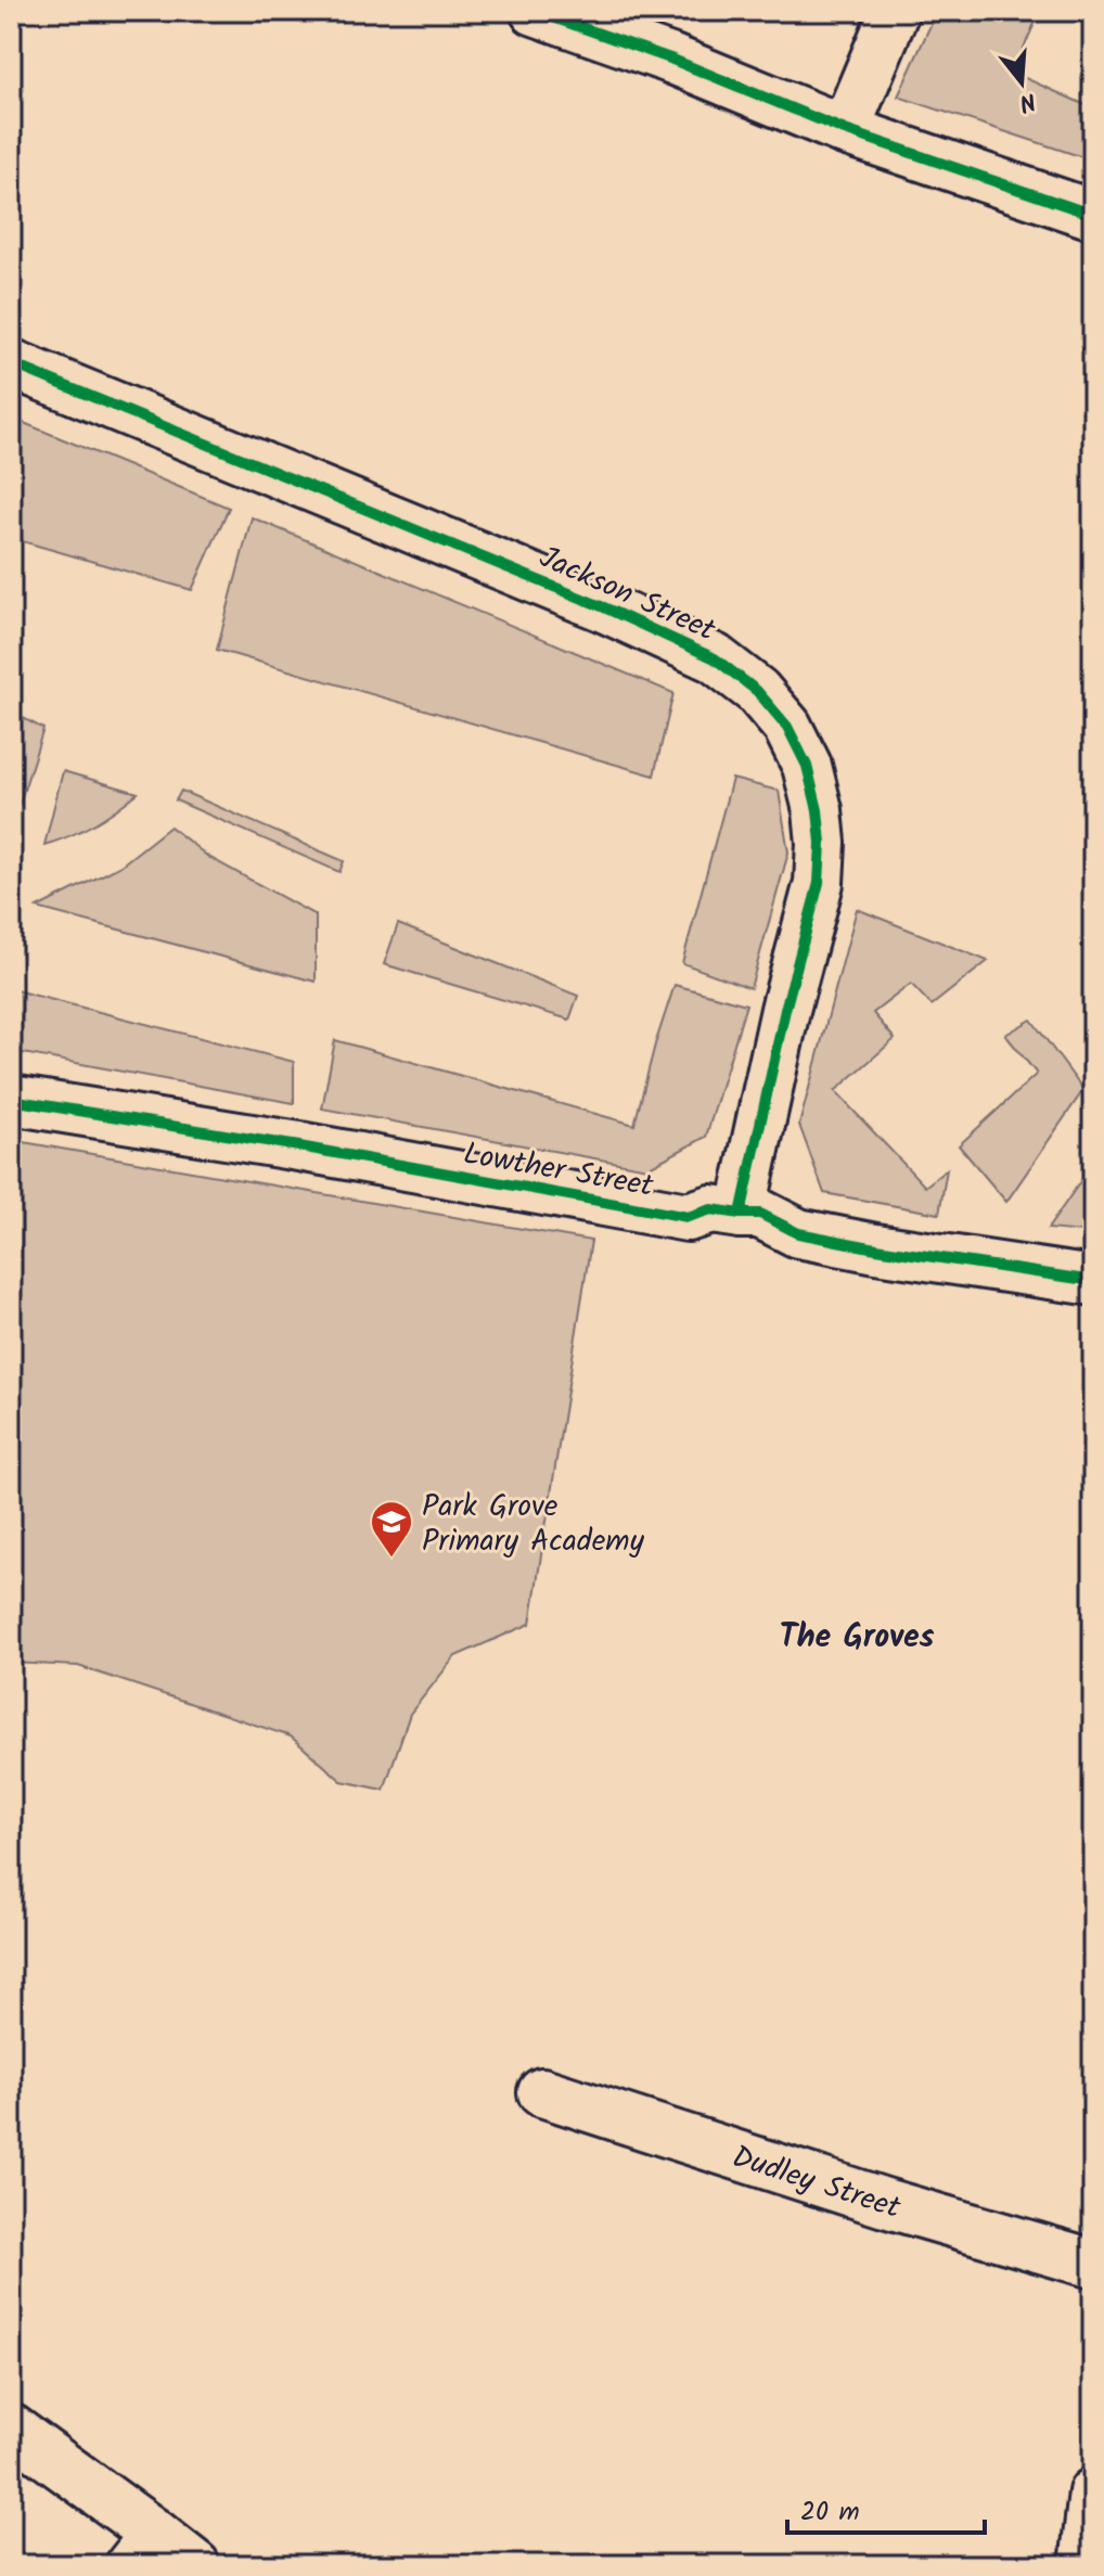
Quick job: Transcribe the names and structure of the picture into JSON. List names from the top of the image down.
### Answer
{
  "streets": {
    "street": ["Jackson Street", "Lowther Street", "Dudley Street"]
  },
  "crossings": [
    ["Jackson Street", "Lowther Street"]
  ],
  "districts": ["The Groves"],
  "places": {
    "school or university": ["Park Grove Primary Academy"]
  },
  "scale_bar": "20 m",
  "north": "bottom"
}
